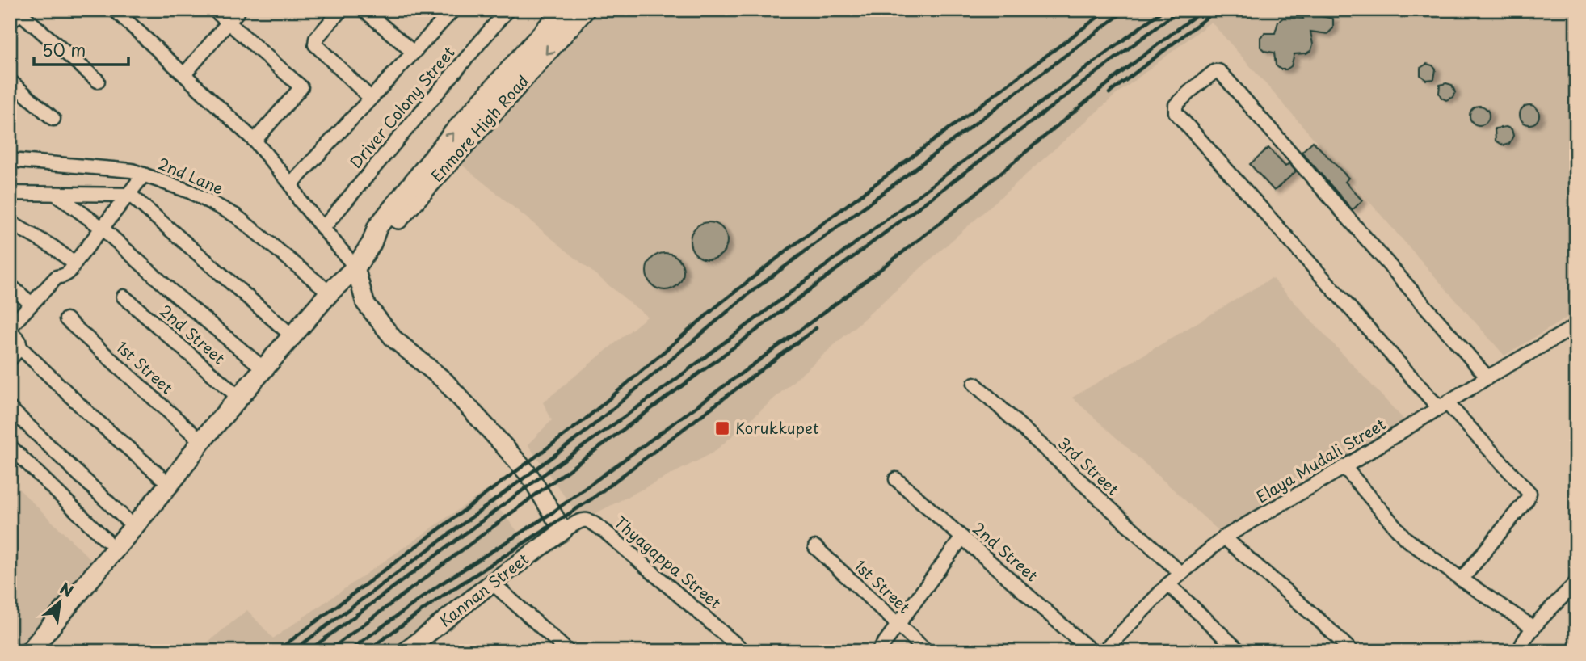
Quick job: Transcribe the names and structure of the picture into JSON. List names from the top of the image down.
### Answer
{
  "streets": {
    "main road": ["Enmore High Road"],
    "street": [
      "Driver Colony Street",
      "2nd Lane",
      "2nd Street",
      "1st Street",
      "Elaya Mudali Street",
      "3rd Street",
      "Thyagappa Street",
      "Kannan Street"
    ]
  },
  "crossings": [
    ["Enmore High Road", "2nd Lane"],
    ["Enmore High Road", "2nd Street"],
    ["Enmore High Road", "1st Street"],
    ["Elaya Mudali Street", "3rd Street"],
    ["Thyagappa Street", "Kannan Street"]
  ],
  "places": {
    "transit": ["Korukkupet"]
  },
  "scale_bar": "50 m",
  "north": "top right"
}
